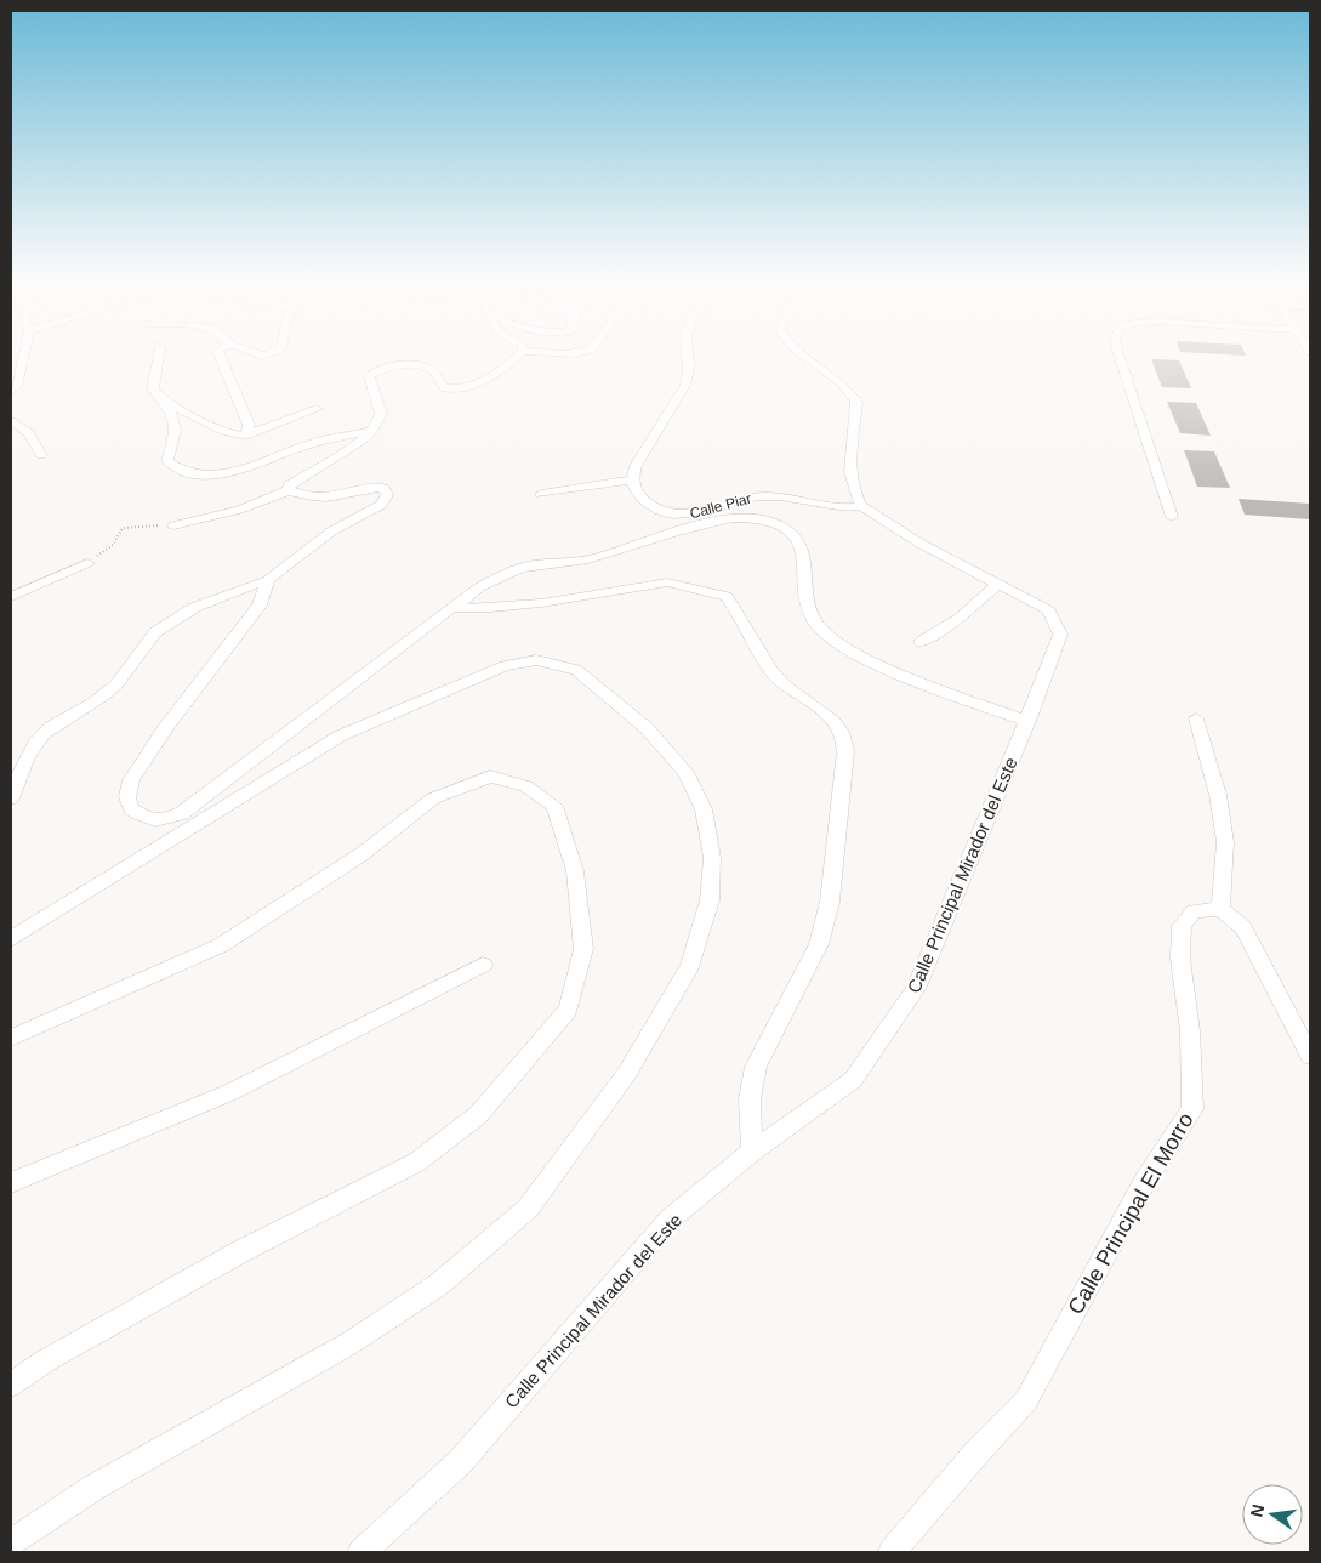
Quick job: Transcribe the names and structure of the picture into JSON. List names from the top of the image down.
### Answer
{
  "streets": {
    "street": ["Calle Piar", "Calle Principal Mirador del Este", "Calle Principal El Morro"]
  },
  "crossings": [
    ["Calle Piar", "Calle Principal Mirador del Este"]
  ],
  "north": "left"
}
